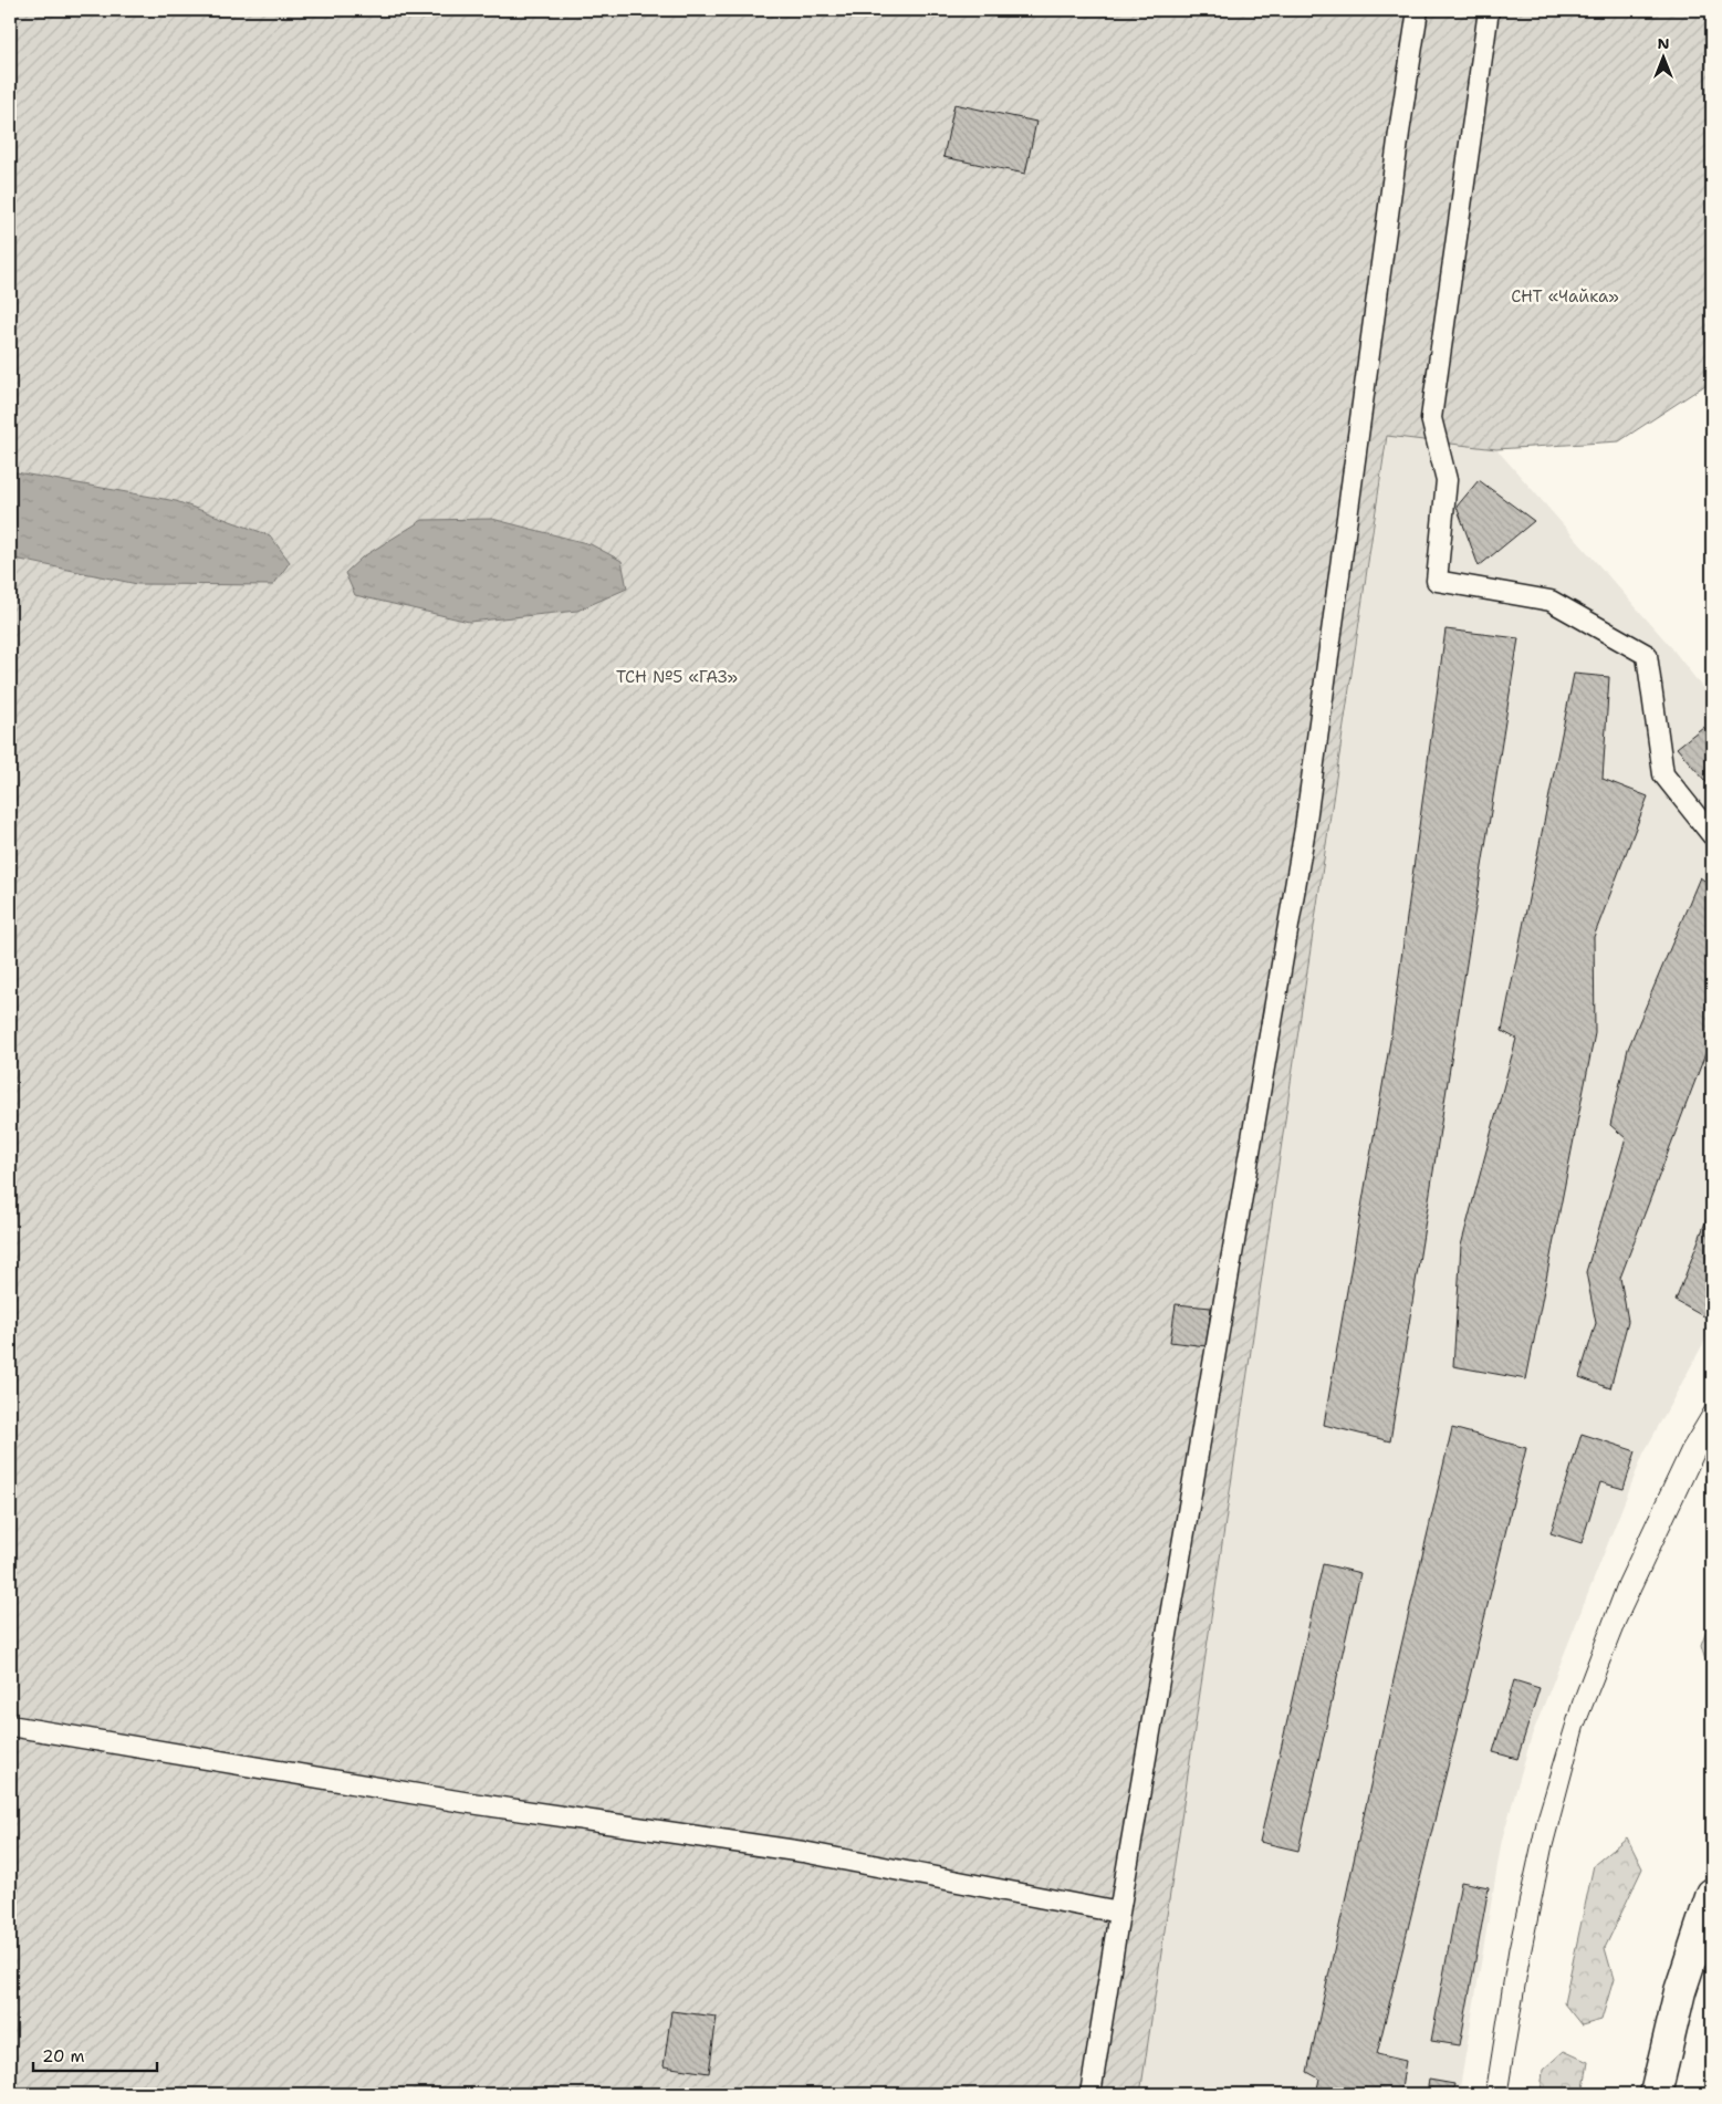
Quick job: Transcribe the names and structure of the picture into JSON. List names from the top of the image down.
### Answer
{
  "parks": ["СНТ «Чайка»", "ТСН №5 «ГАЗ»"],
  "scale_bar": "20 m",
  "north": "top"
}
